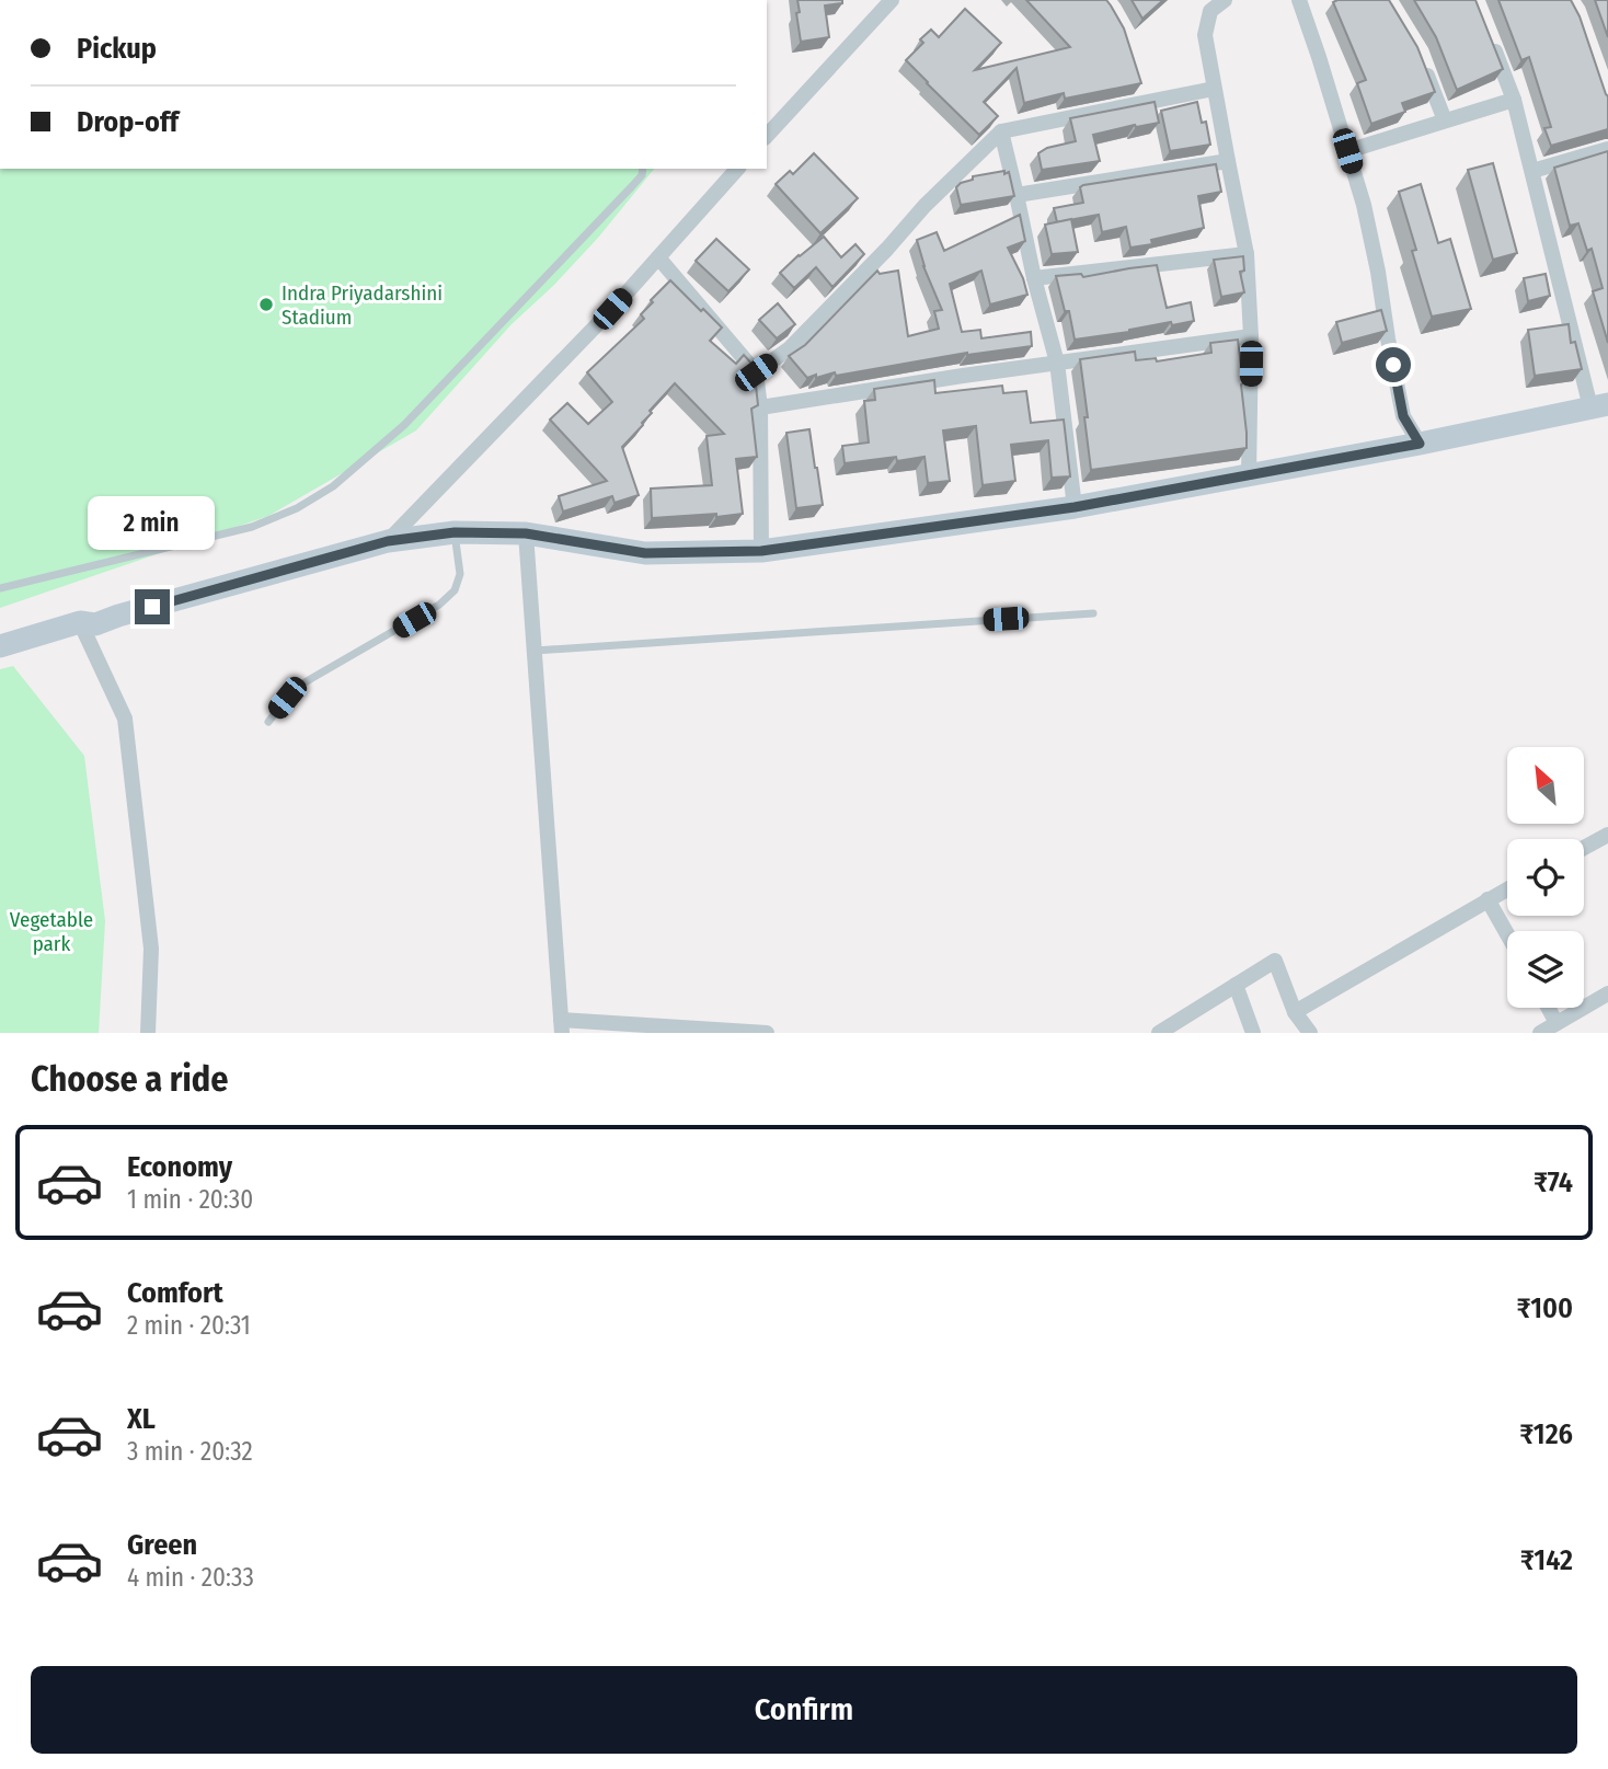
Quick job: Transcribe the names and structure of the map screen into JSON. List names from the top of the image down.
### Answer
{
  "parks": ["Vegetable park"],
  "places": ["Indra Priyadarshini Stadium"],
  "north": "top left",
  "page": {
    "banner": ["Pickup", "Drop-off"],
    "bubble": "2 min",
    "heading": "Choose a ride",
    "list": [
      {
        "name": "Economy",
        "note": "1 min · 20:30",
        "value": "₹74"
      },
      {
        "name": "Comfort",
        "note": "2 min · 20:31",
        "value": "₹100"
      },
      {
        "name": "XL",
        "note": "3 min · 20:32",
        "value": "₹126"
      },
      {
        "name": "Green",
        "note": "4 min · 20:33",
        "value": "₹142"
      }
    ],
    "buttons": "Confirm"
  }
}
